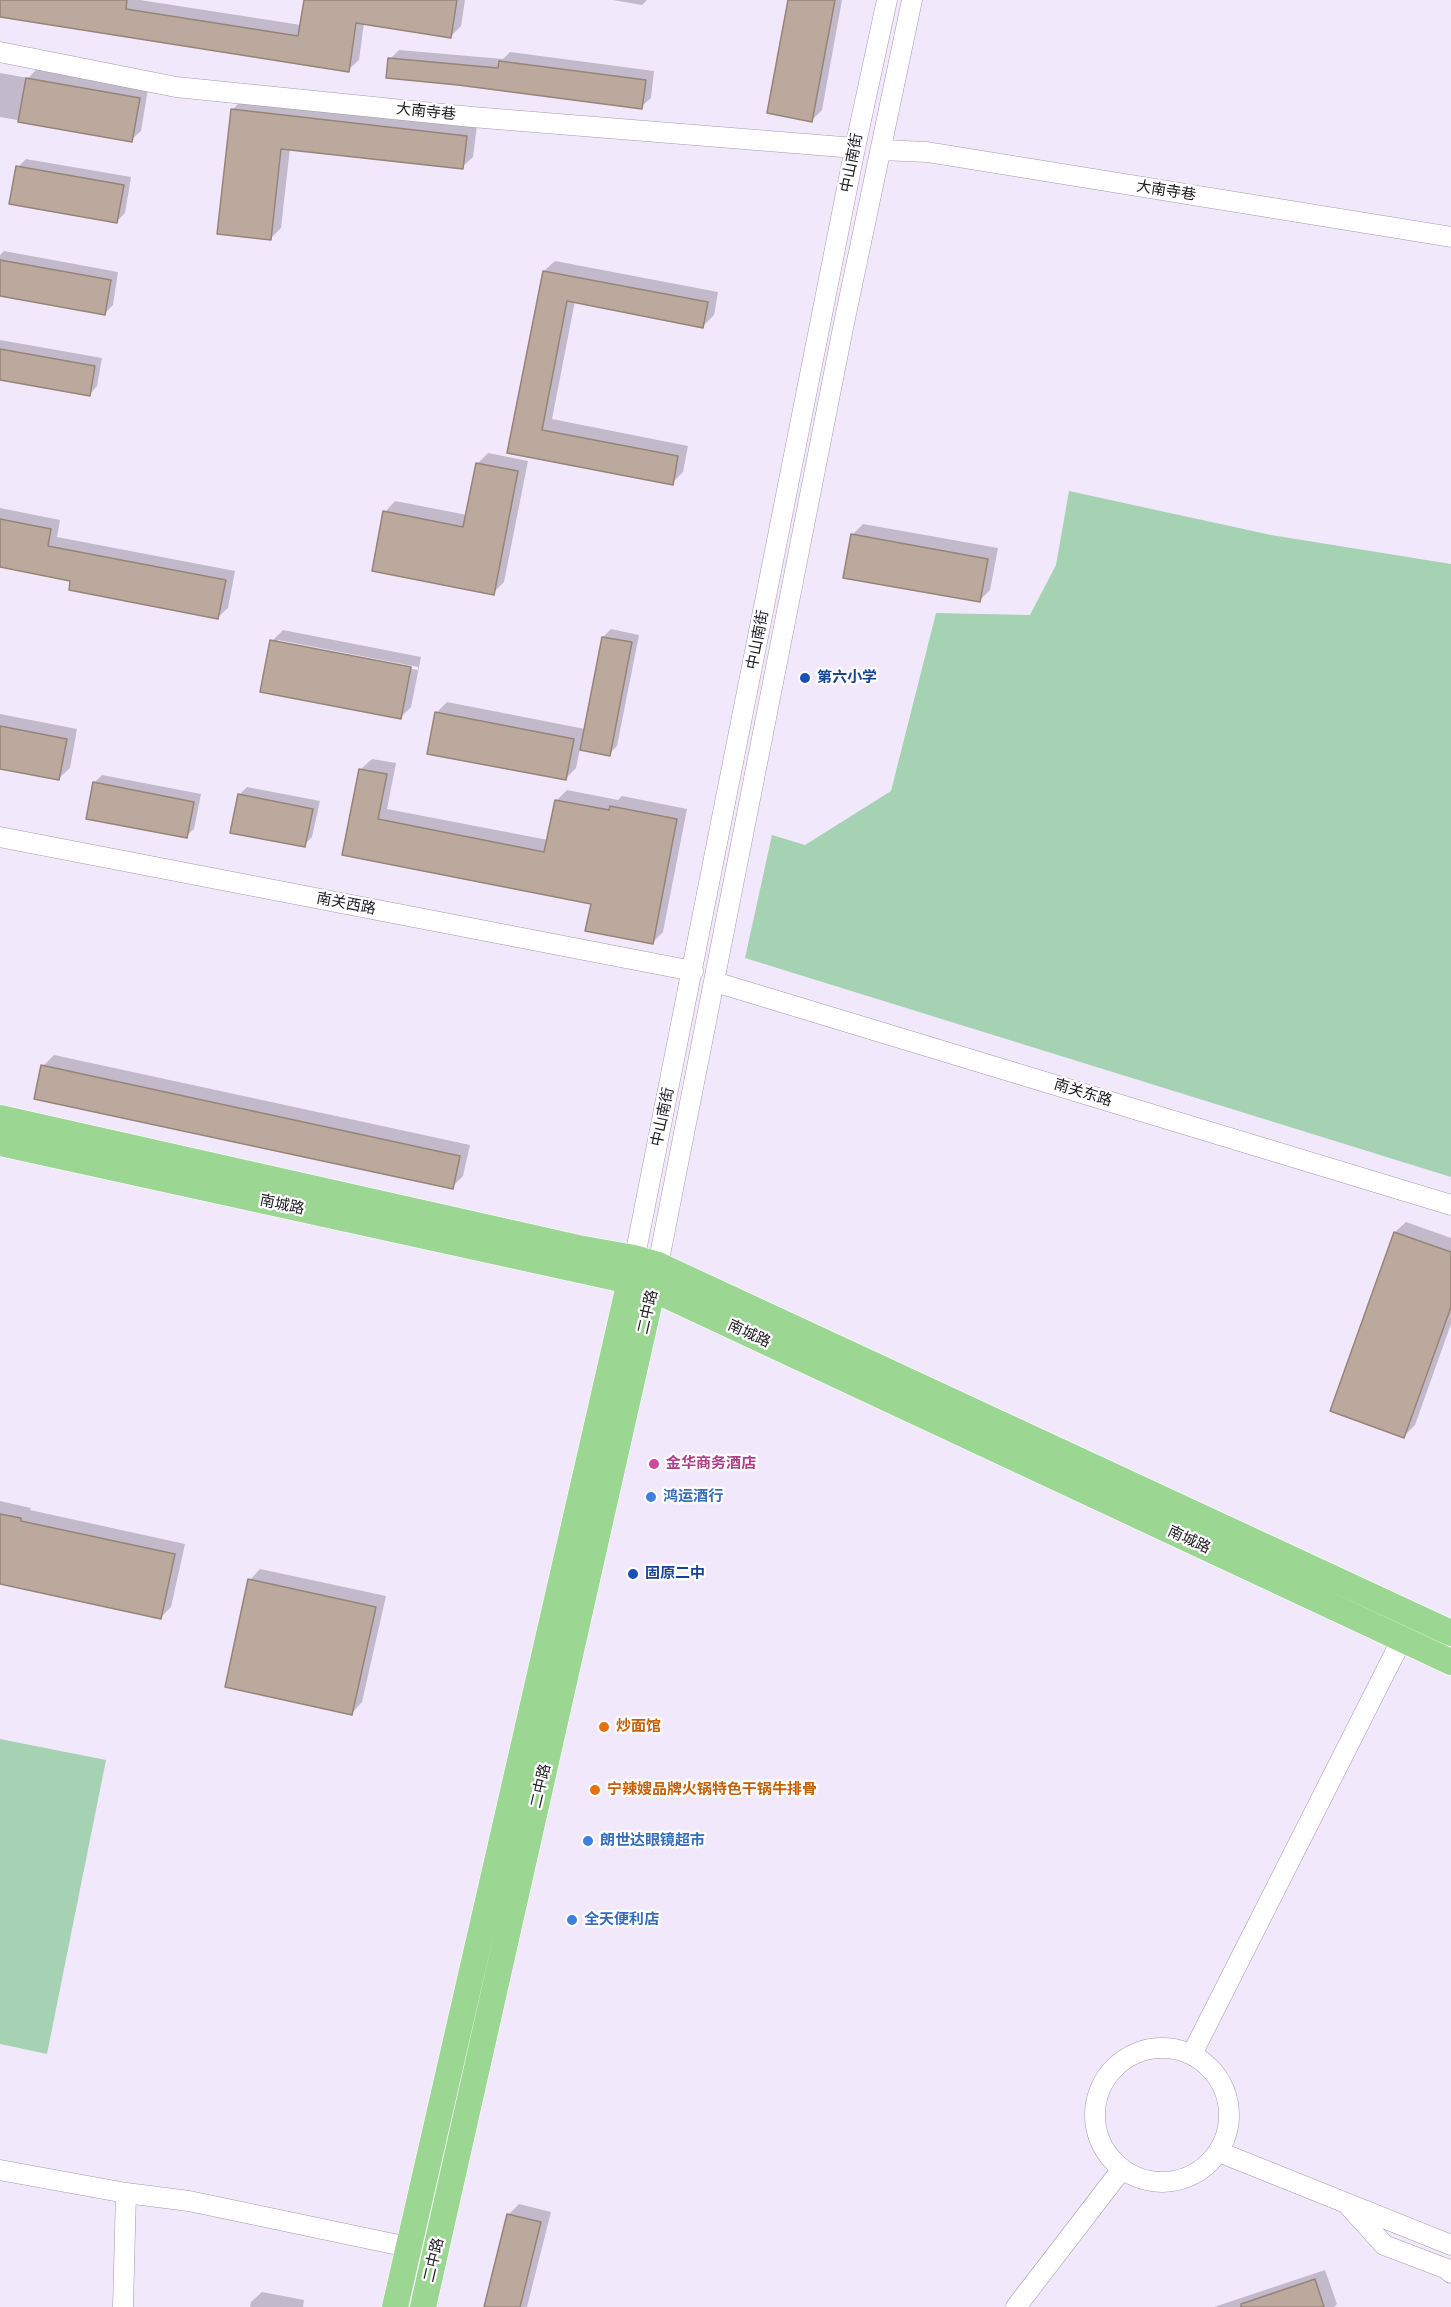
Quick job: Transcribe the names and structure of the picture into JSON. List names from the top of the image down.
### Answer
{
  "streets": {
    "main road": ["南城路", "二中路"],
    "street": [
      "大南寺巷",
      "中山南街",
      "南关西路",
      "南关东路"
    ]
  },
  "crossings": [
    ["大南寺巷", "中山南街"],
    ["中山南街", "南关西路"],
    ["中山南街", "南关东路"],
    ["中山南街", "南城路"],
    ["中山南街", "二中路"],
    ["南城路", "二中路"]
  ],
  "places": [
    "第六小学",
    "金华商务酒店",
    "鸿运酒行",
    "固原二中",
    "炒面馆",
    "宁辣嫂品牌火锅特色干锅牛排骨",
    "朗世达眼镜超市",
    "全天便利店"
  ]
}
